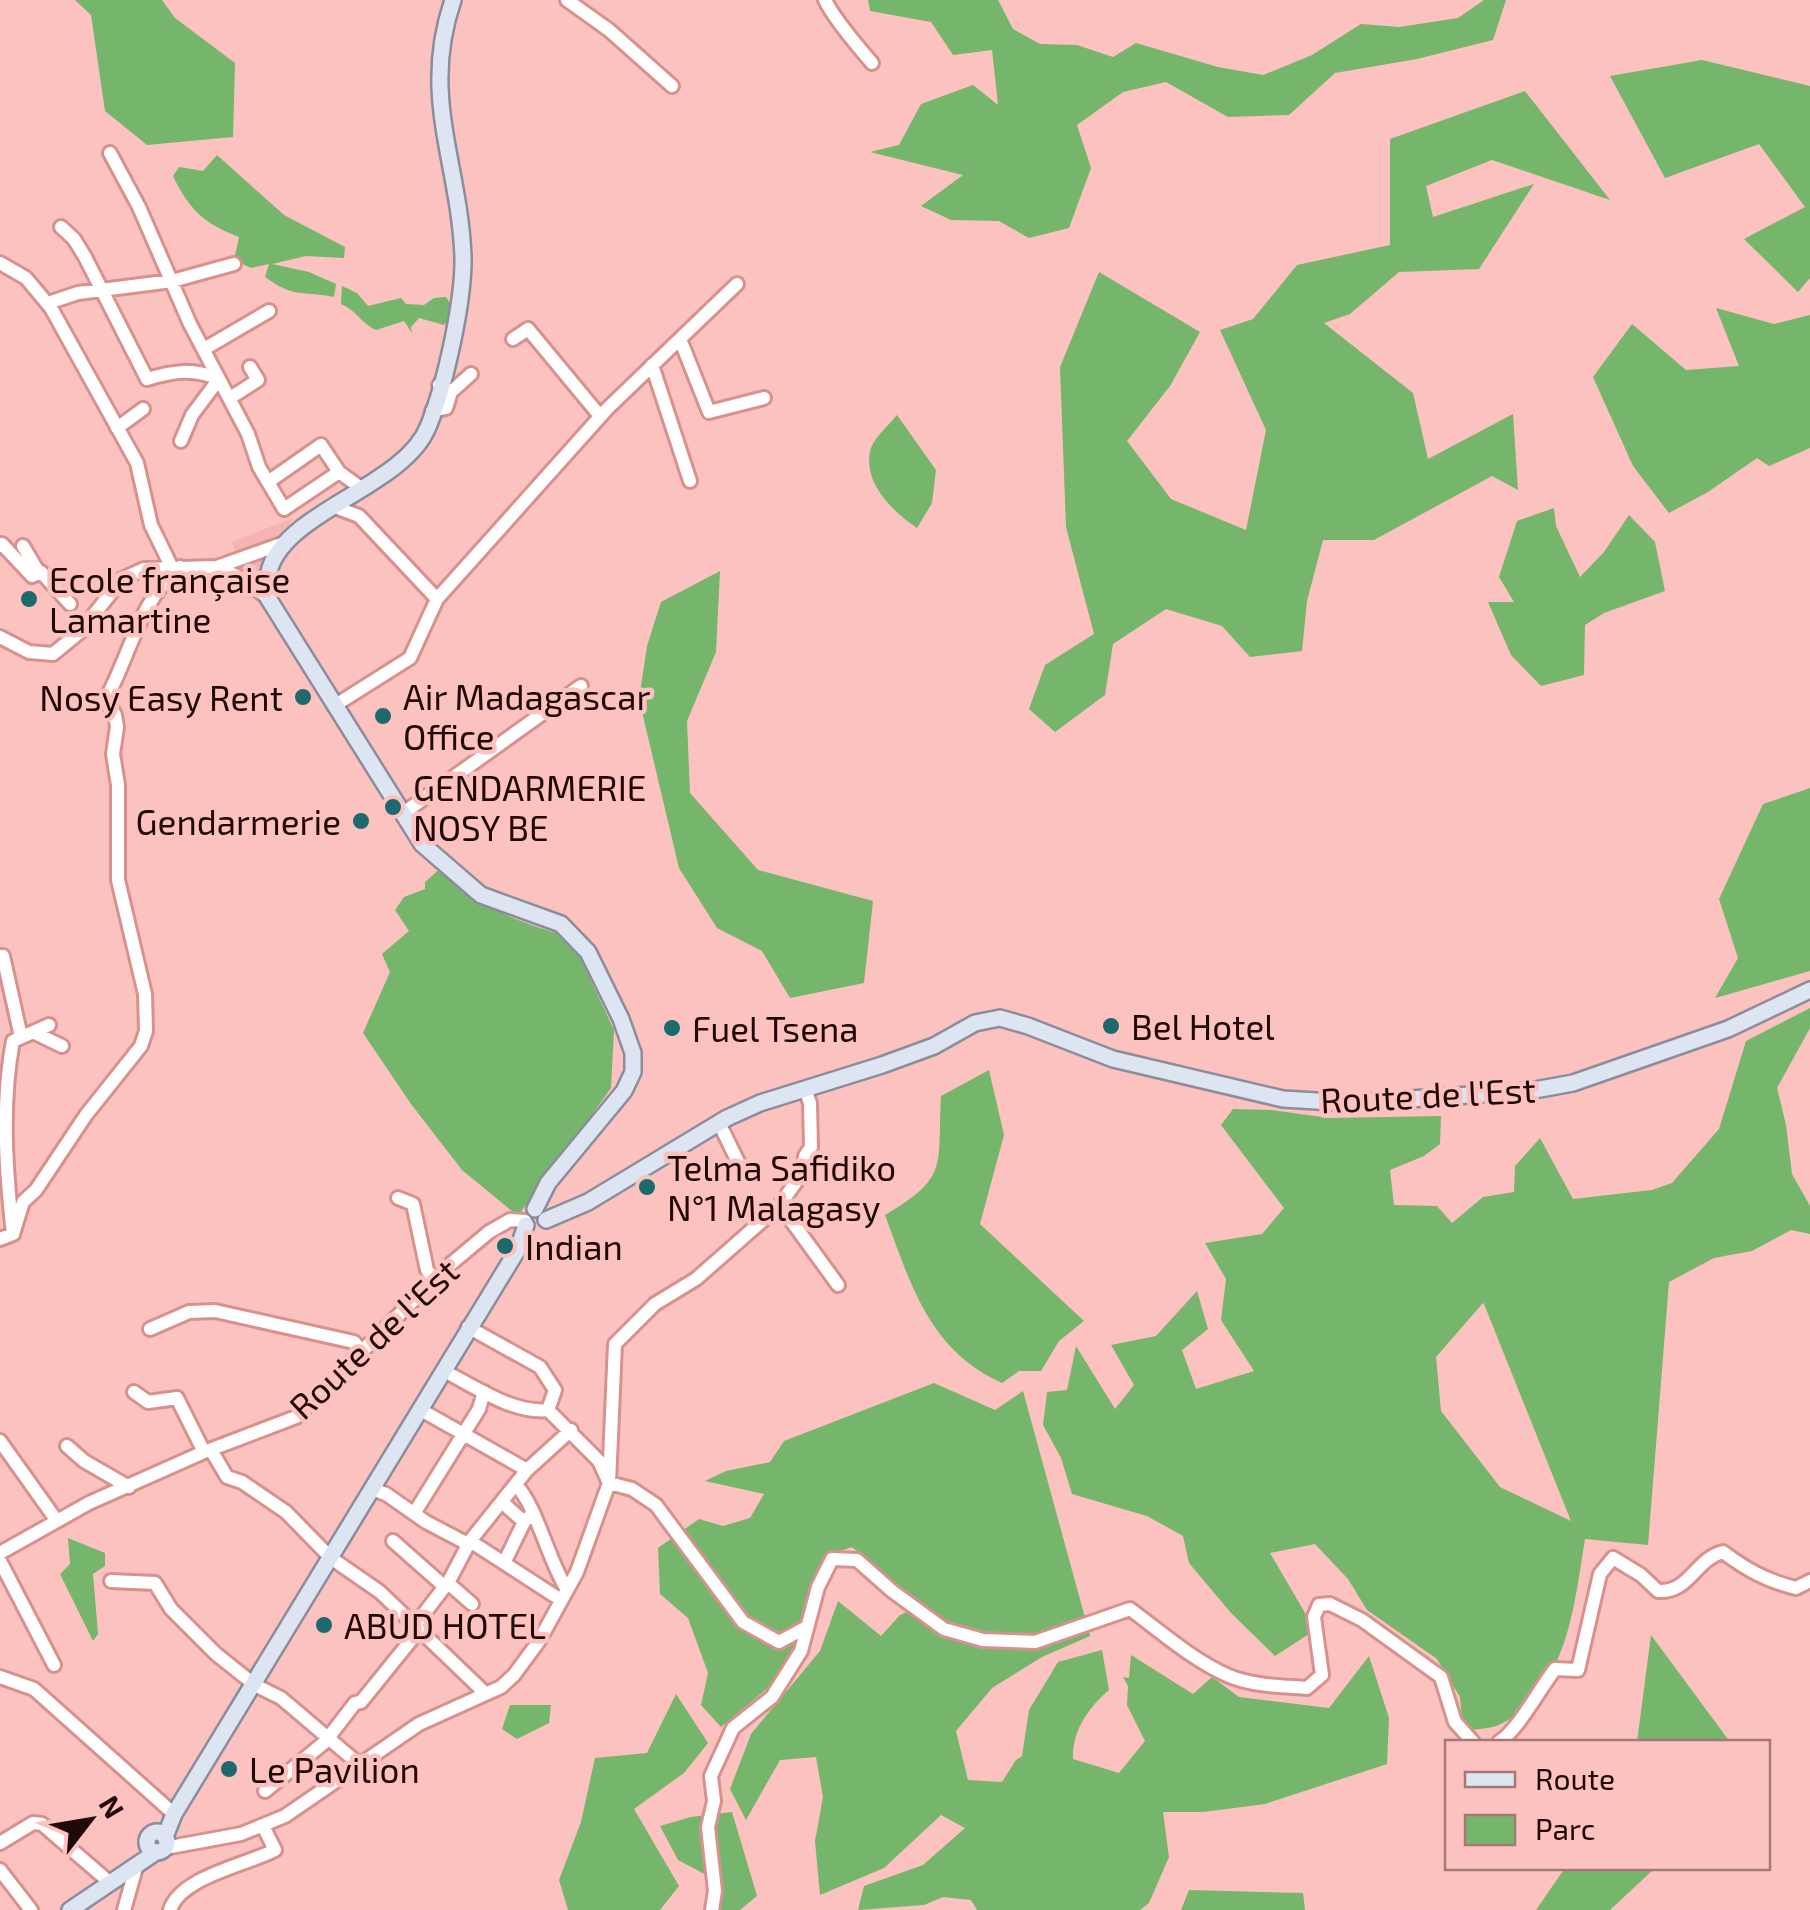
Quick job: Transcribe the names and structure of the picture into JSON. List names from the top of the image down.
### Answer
{
  "streets": {
    "main road": ["Route de l'Est"]
  },
  "places": [
    "Ecole française Lamartine",
    "Nosy Easy Rent",
    "Air Madagascar Office",
    "GENDARMERIE NOSY BE",
    "Gendarmerie",
    "Bel Hotel",
    "Fuel Tsena",
    "Telma Safidiko N°1 Malagasy",
    "Indian",
    "ABUD HOTEL",
    "Le Pavilion"
  ],
  "legend": ["Route", "Parc"],
  "north": "top right"
}
